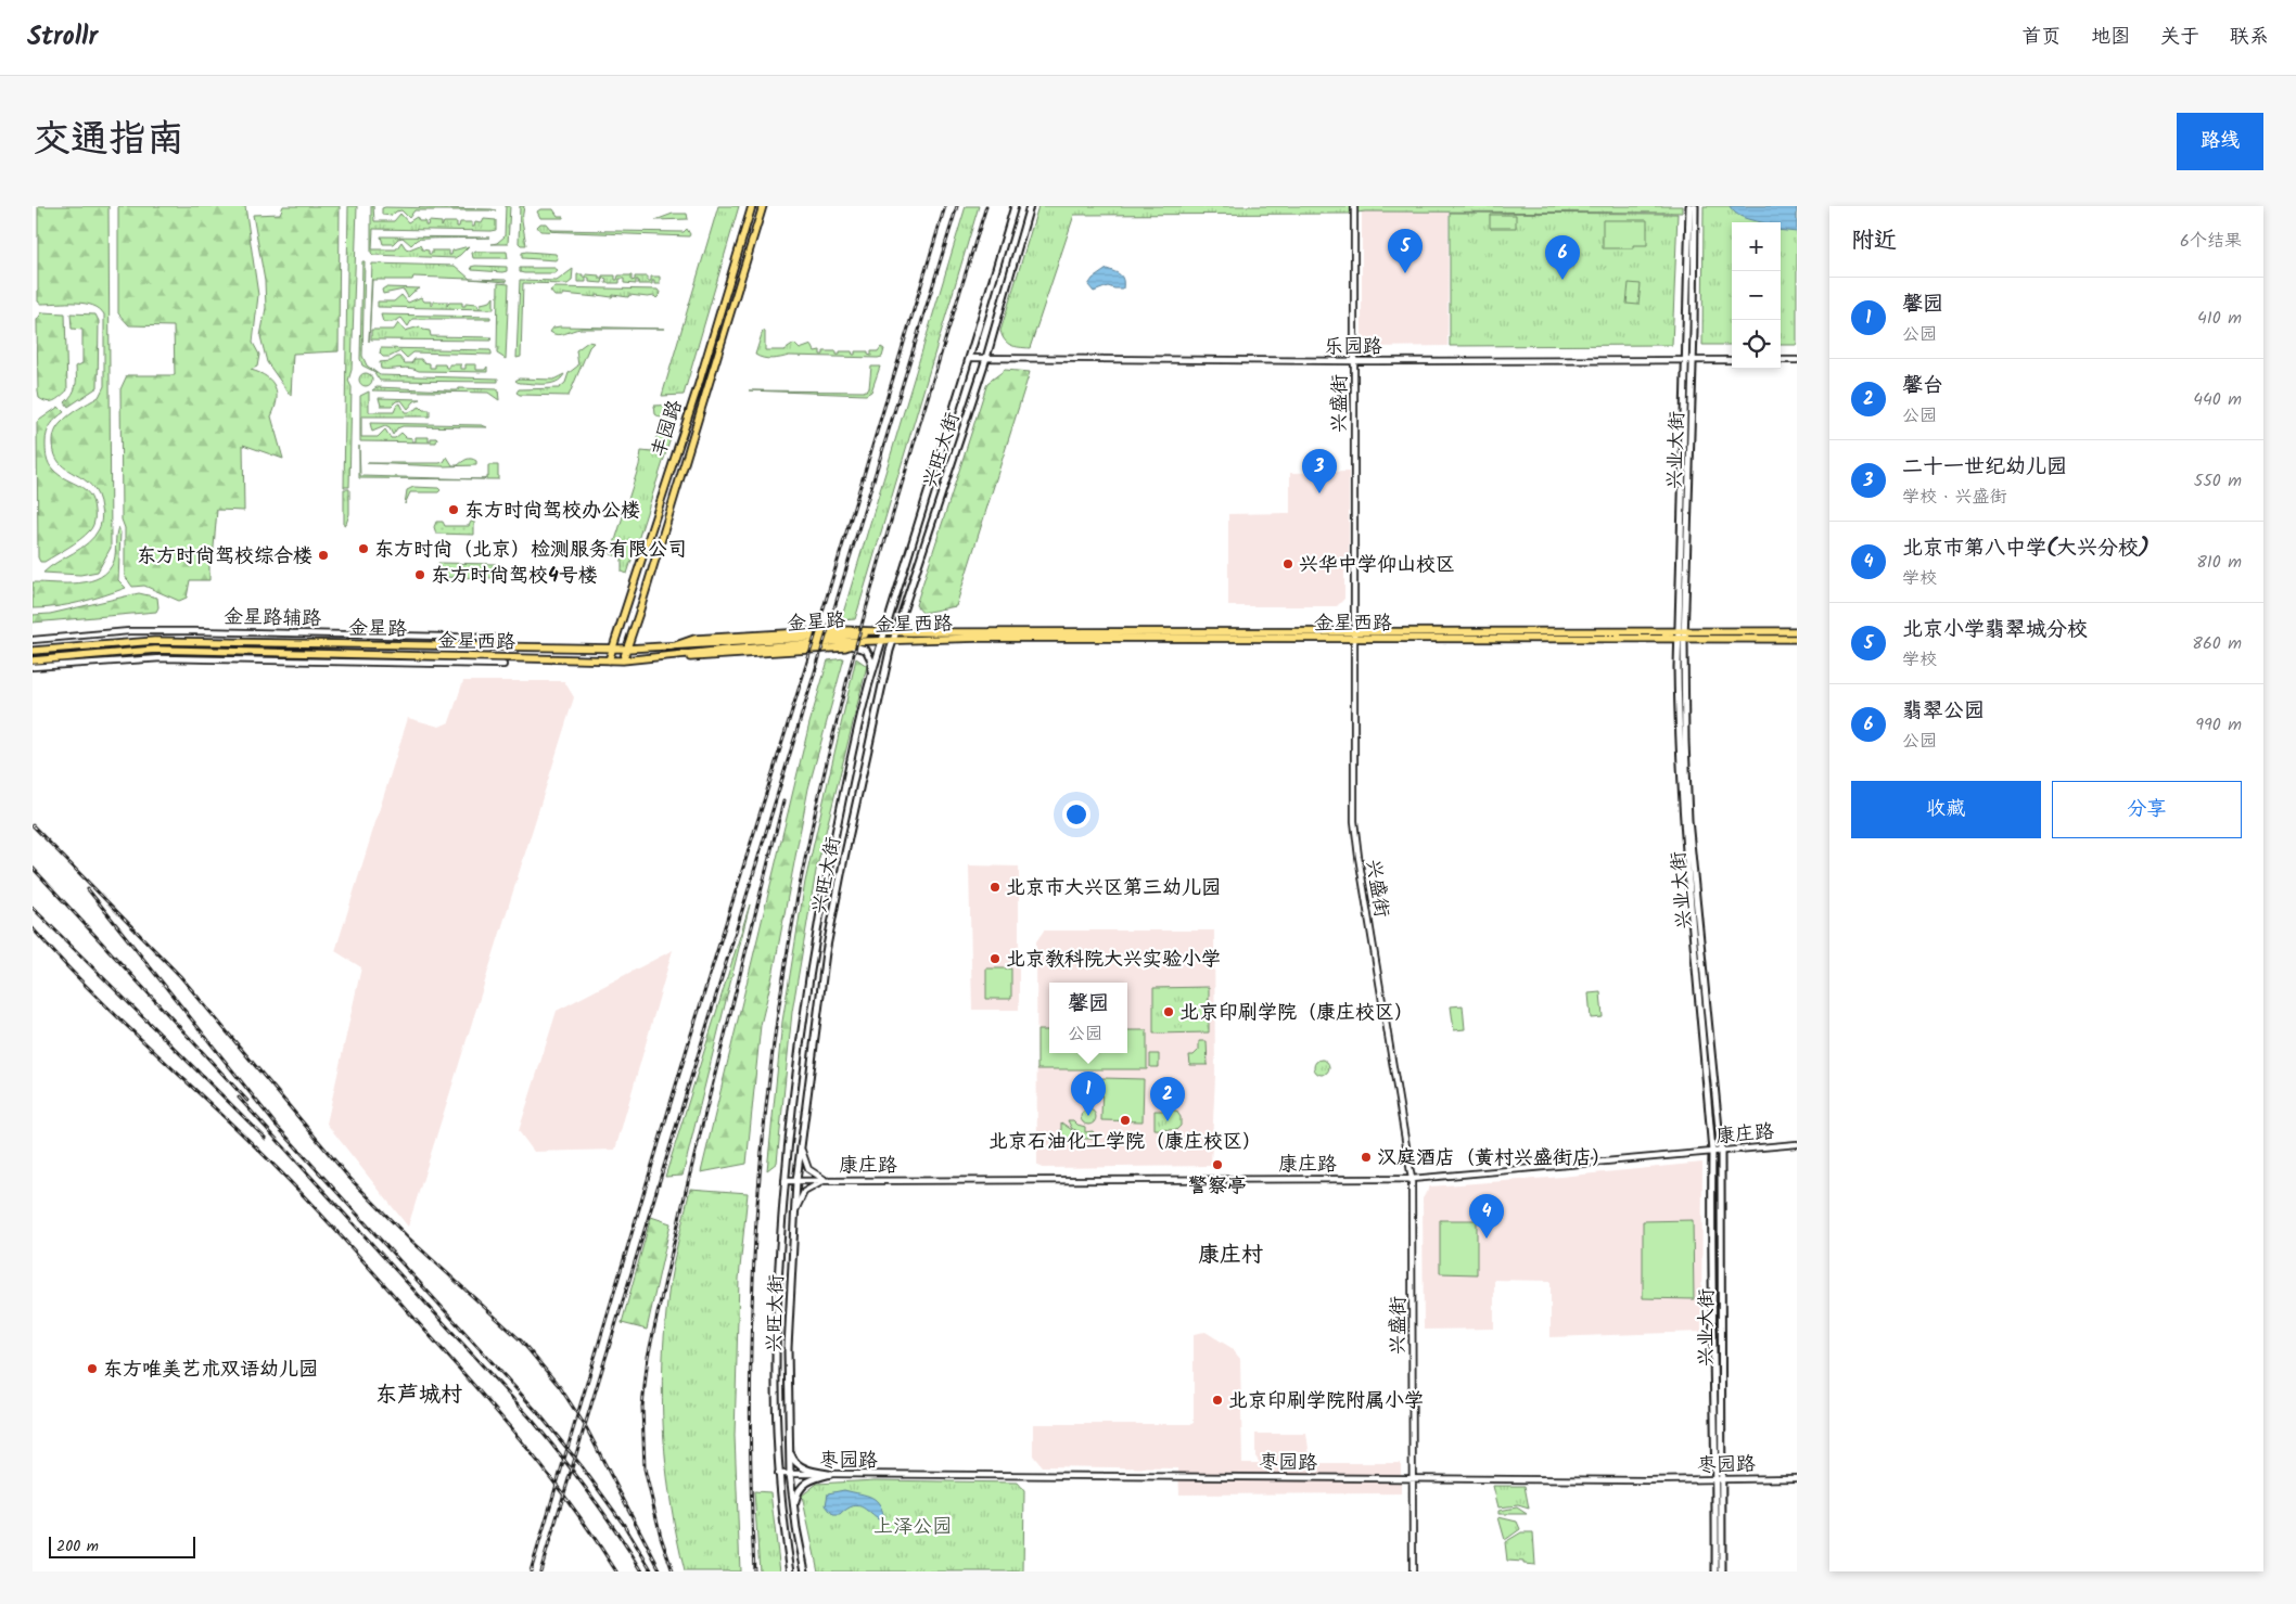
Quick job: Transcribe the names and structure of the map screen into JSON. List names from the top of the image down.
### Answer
{
  "streets": {
    "main road": [
      "丰园路",
      "兴旺大街",
      "兴业大街",
      "金星路",
      "金星西路"
    ],
    "street": [
      "乐园路",
      "兴盛街",
      "金星路辅路",
      "康庄路",
      "枣园路"
    ]
  },
  "crossings": [
    ["乐园路", "兴盛街"],
    ["乐园路", "兴旺大街"],
    ["乐园路", "兴业大街"],
    ["兴盛街", "金星西路"],
    ["兴盛街", "康庄路"],
    ["兴盛街", "枣园路"],
    ["丰园路", "金星路"],
    ["丰园路", "金星西路"],
    ["兴旺大街", "金星路"],
    ["兴旺大街", "金星西路"],
    ["兴旺大街", "康庄路"],
    ["兴旺大街", "枣园路"],
    ["兴业大街", "金星西路"],
    ["兴业大街", "康庄路"],
    ["兴业大街", "枣园路"],
    ["金星路辅路", "金星路"],
    ["金星路", "金星西路"]
  ],
  "districts": ["康庄村", "东芦城村"],
  "parks": ["上泽公园"],
  "places": [
    "东方时尚驾校办公楼",
    "东方时尚（北京）检测服务有限公司",
    "东方时尚驾校综合楼",
    "兴华中学仰山校区",
    "东方时尚驾校4号楼",
    "北京市大兴区第三幼儿园",
    "北京教科院大兴实验小学",
    "北京印刷学院（康庄校区）",
    "北京石油化工学院（康庄校区）",
    "汉庭酒店（黄村兴盛街店）",
    "警察亭",
    "东方唯美艺术双语幼儿园",
    "北京印刷学院附属小学"
  ],
  "scale_bar": "200 m",
  "page": {
    "header": "Strollr",
    "nav": [
      "首页",
      "地图",
      "关于",
      "联系"
    ],
    "title": "交通指南",
    "buttons": [
      "路线",
      ["收藏", "分享"]
    ],
    "heading": ["附近", "6个结果"],
    "map_buttons": ["+", "−"],
    "pins": [
      "5",
      "6",
      "3",
      "1",
      "2",
      "4"
    ],
    "list": [
      {
        "mark": "1",
        "name": "馨园",
        "note": "公园",
        "value": "410 m"
      },
      {
        "mark": "2",
        "name": "馨台",
        "note": "公园",
        "value": "440 m"
      },
      {
        "mark": "3",
        "name": "二十一世纪幼儿园",
        "note": "学校 · 兴盛街",
        "value": "550 m"
      },
      {
        "mark": "4",
        "name": "北京市第八中学(大兴分校)",
        "note": "学校",
        "value": "810 m"
      },
      {
        "mark": "5",
        "name": "北京小学翡翠城分校",
        "note": "学校",
        "value": "860 m"
      },
      {
        "mark": "6",
        "name": "翡翠公园",
        "note": "公园",
        "value": "990 m"
      }
    ],
    "popup": ["馨园", "公园"],
    "scale": "200 m"
  }
}
